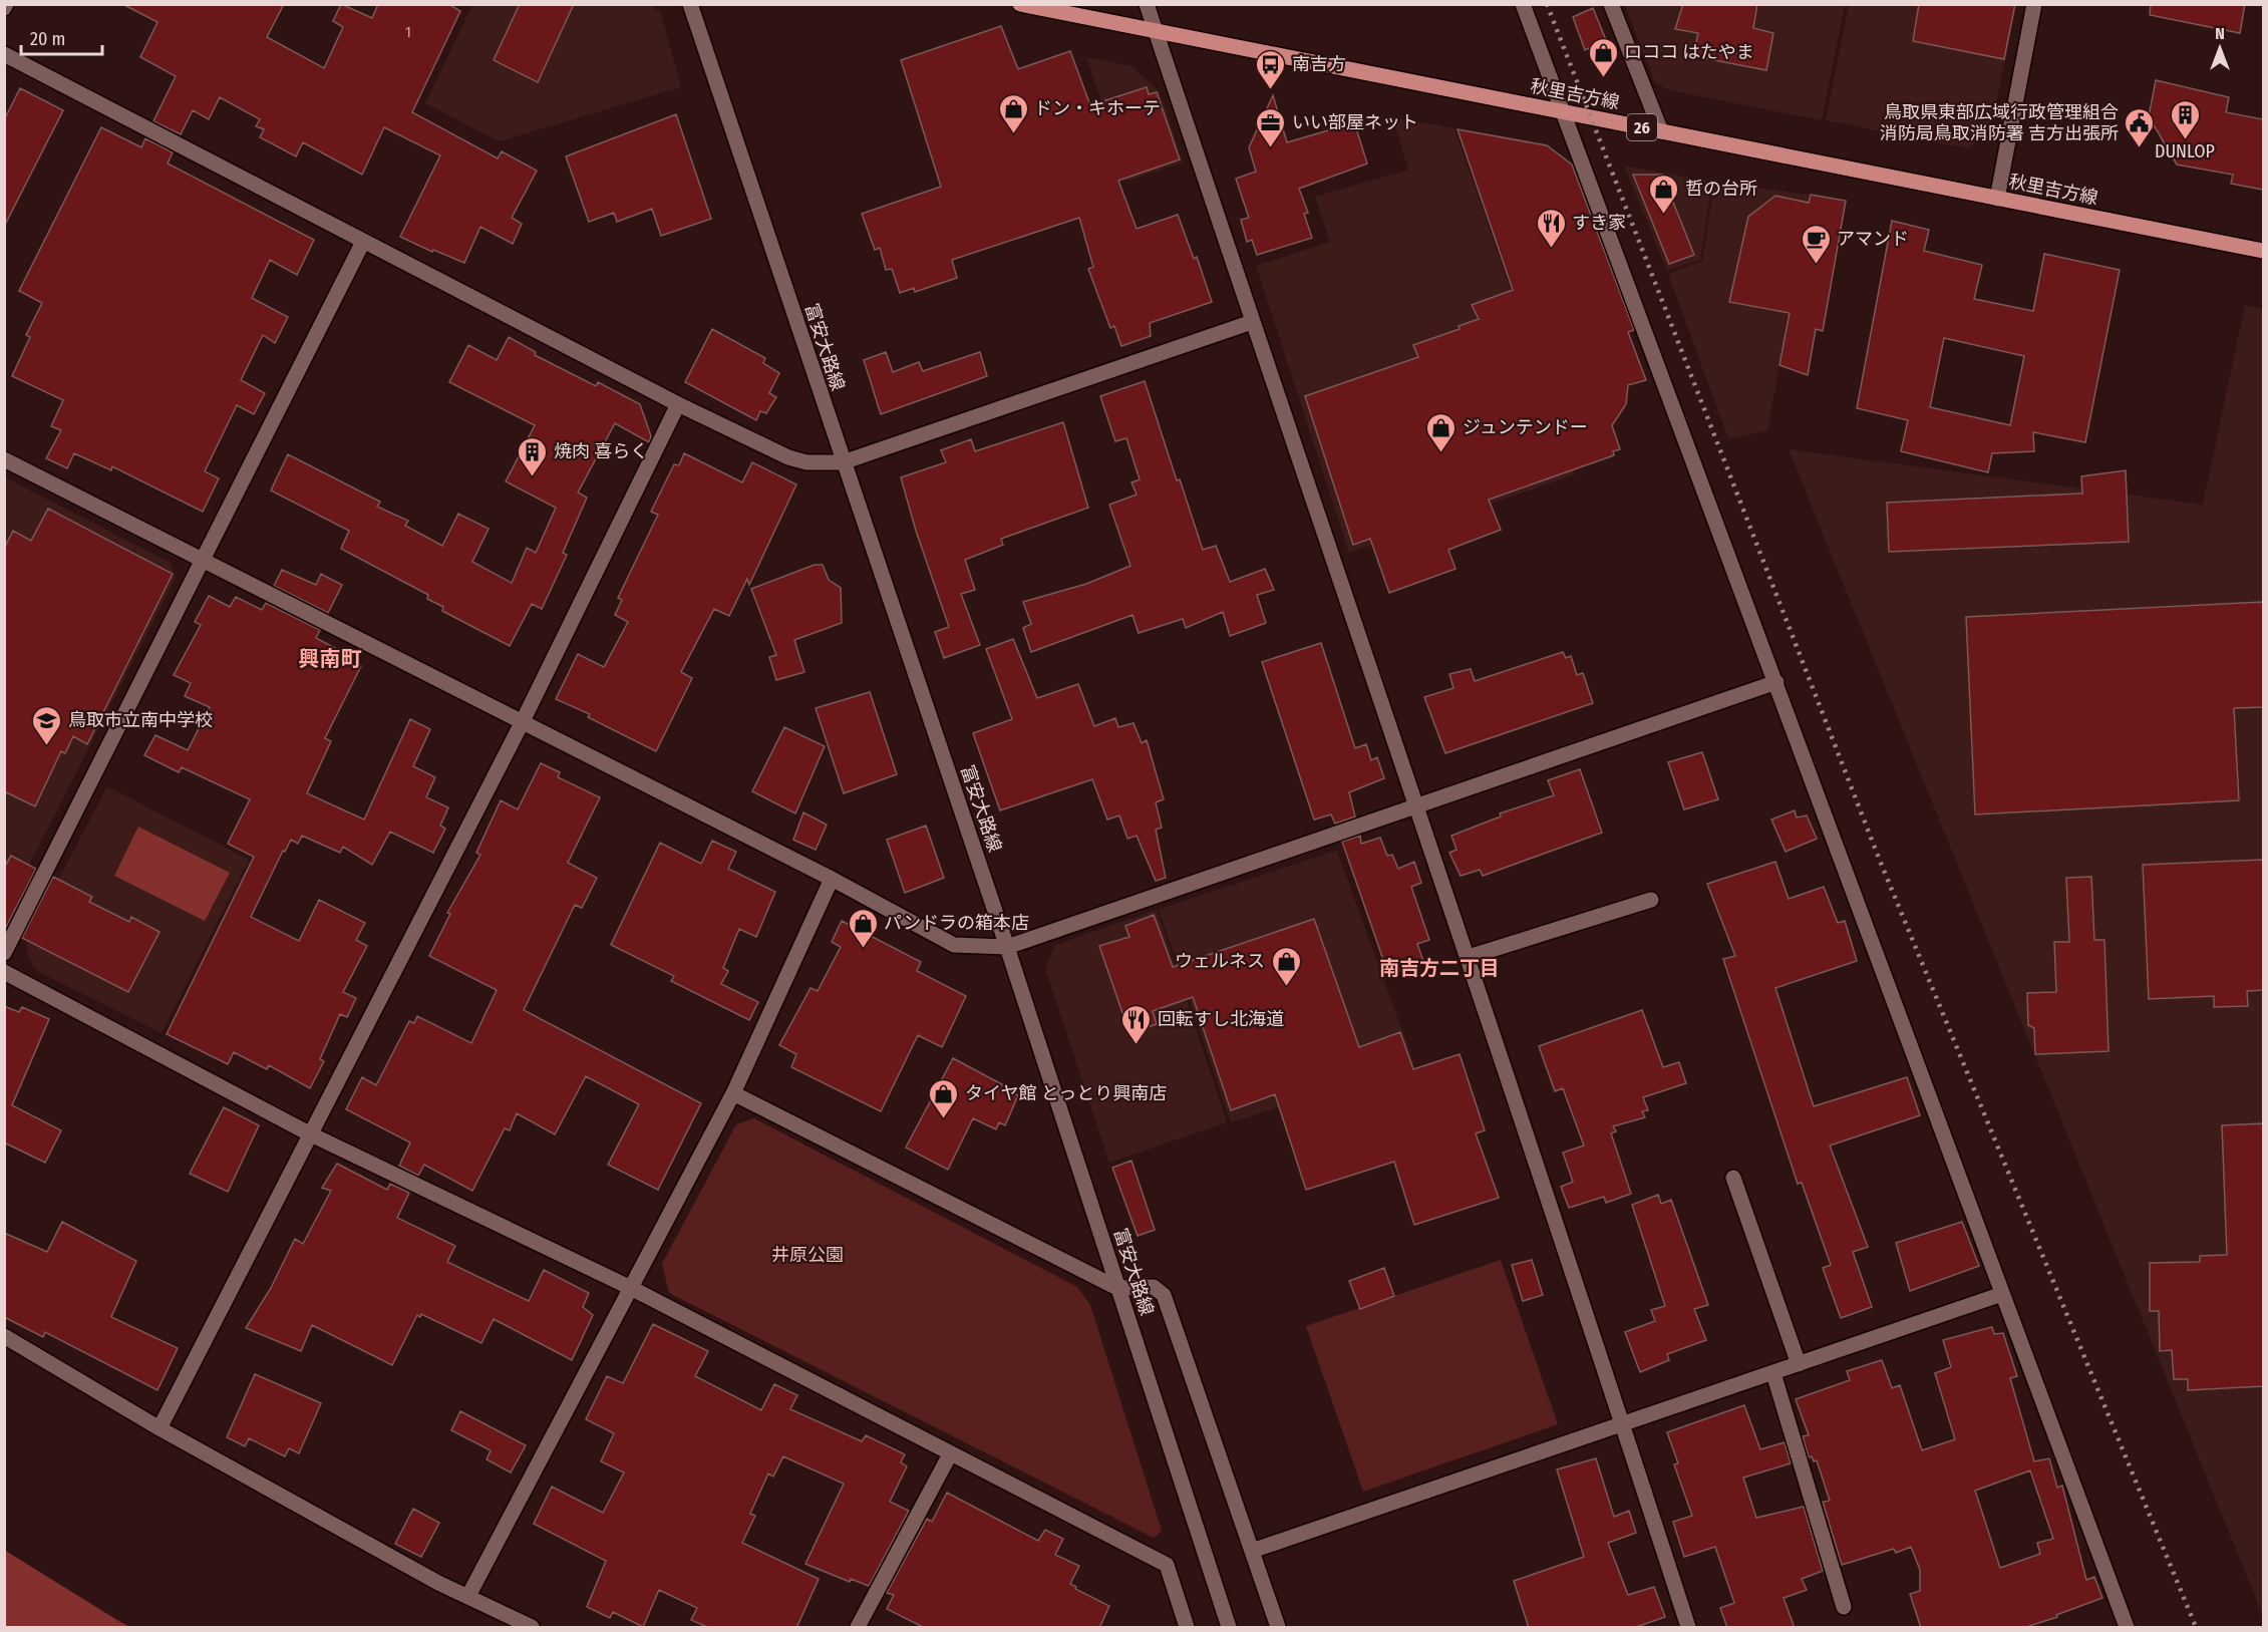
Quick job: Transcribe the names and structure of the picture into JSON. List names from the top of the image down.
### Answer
{
  "streets": {
    "main road": ["秋里吉方線", "26"],
    "street": ["富安大路線"]
  },
  "districts": ["興南町", "南吉方二丁目"],
  "parks": ["井原公園"],
  "places": {
    "shop": [
      "ロココ はたやま",
      "ドン・キホーテ",
      "哲の台所",
      "ジュンテンドー",
      "パンドラの箱本店",
      "ウェルネス",
      "タイヤ館 とっとり興南店"
    ],
    "bus stop": ["南吉方"],
    "building": ["DUNLOP", "焼肉 喜らく"],
    "office": ["いい部屋ネット"],
    "public building": ["鳥取県東部広域行政管理組合 消防局鳥取消防署 吉方出張所"],
    "restaurant": ["すき家", "回転すし北海道"],
    "cafe": ["アマンド"],
    "school or university": ["鳥取市立南中学校"]
  },
  "house_numbers": ["1"],
  "scale_bar": "20 m",
  "north": "top"
}
